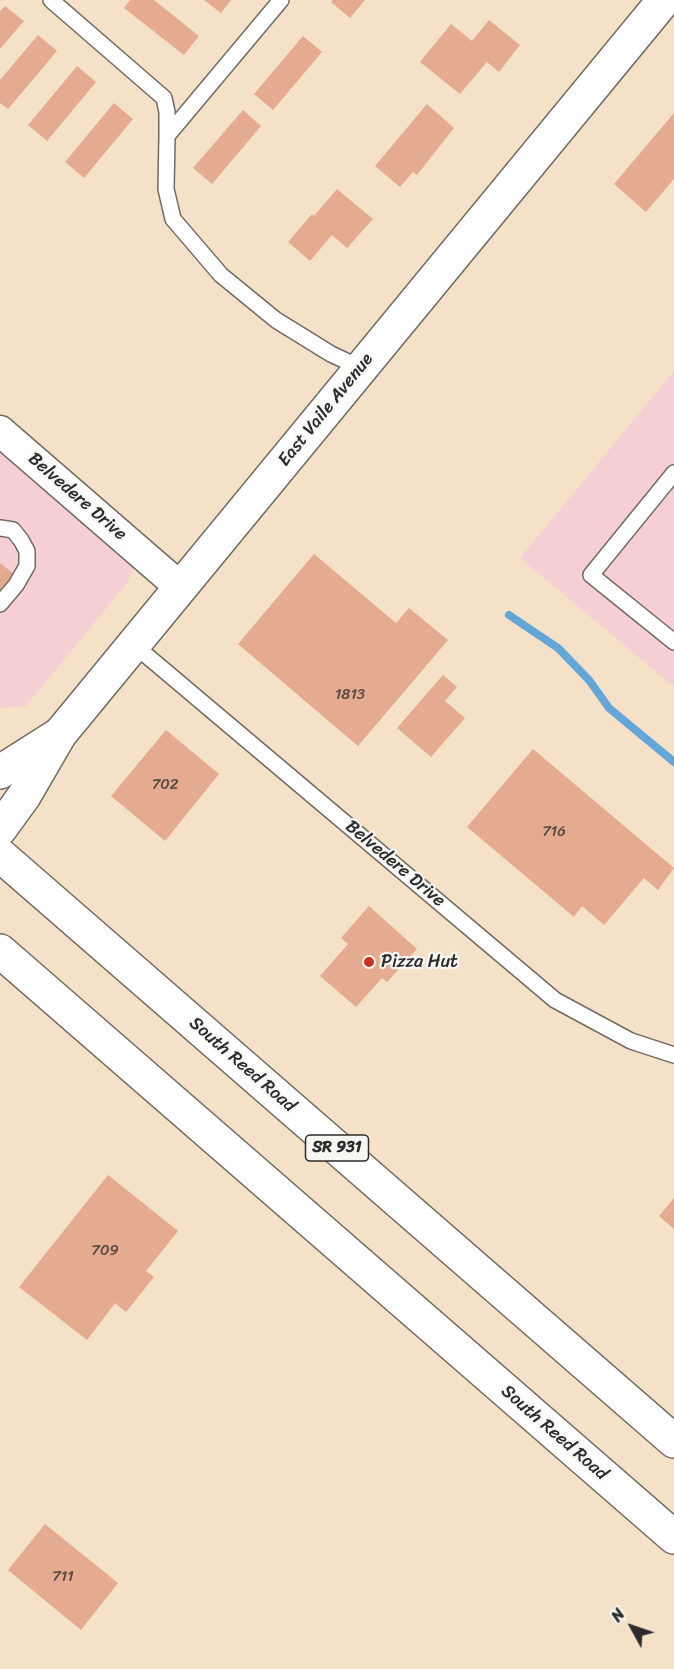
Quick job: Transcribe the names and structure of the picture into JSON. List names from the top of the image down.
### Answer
{
  "streets": {
    "main road": ["East Vaile Avenue", "South Reed Road", "SR 931"],
    "street": ["Belvedere Drive"]
  },
  "crossings": [
    ["East Vaile Avenue", "Belvedere Drive"]
  ],
  "places": ["Pizza Hut"],
  "house_numbers": [
    "1813",
    "702",
    "716",
    "709",
    "711"
  ],
  "north": "top left"
}
